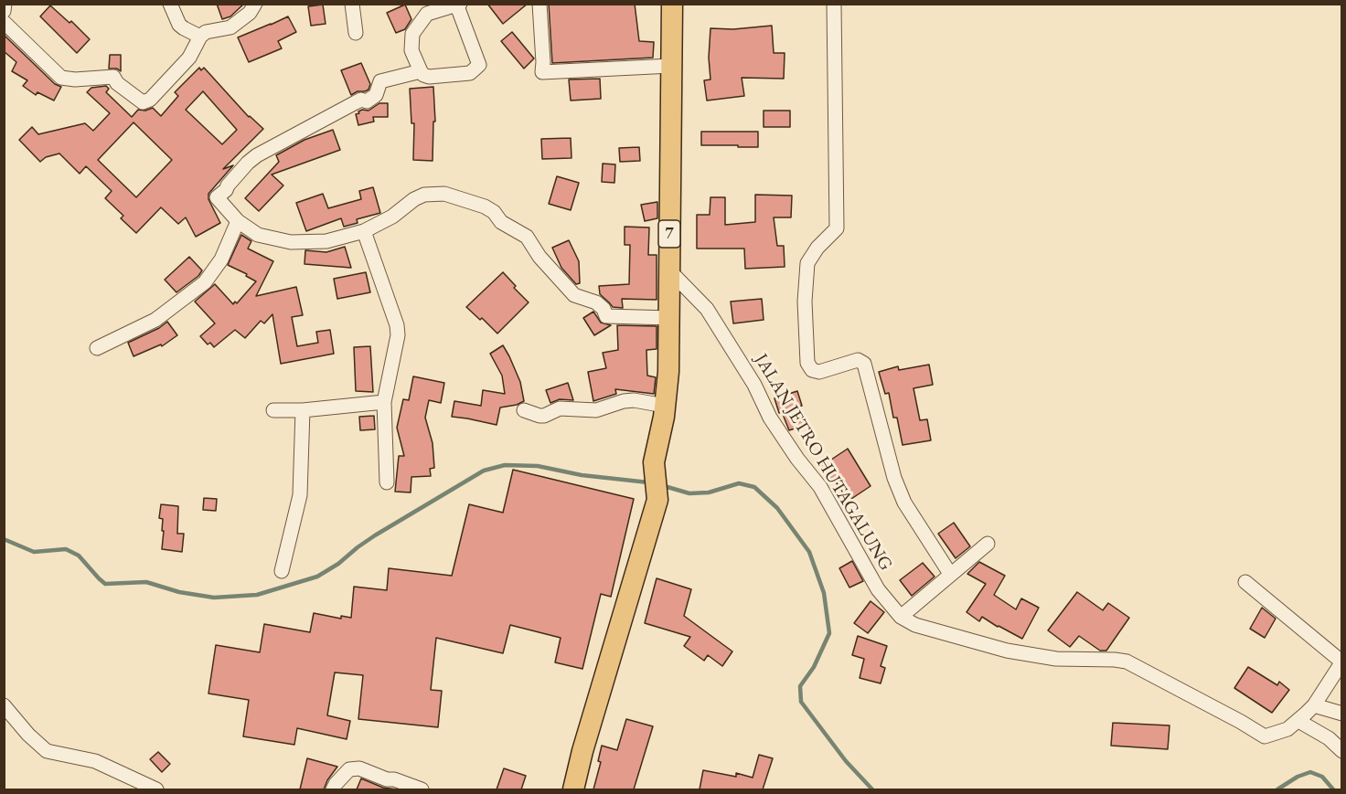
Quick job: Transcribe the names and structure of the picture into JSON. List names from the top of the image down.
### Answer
{
  "streets": {
    "highway": ["7"],
    "street": ["JALAN JETRO HUTAGALUNG"]
  },
  "crossings": [
    ["7", "JALAN JETRO HUTAGALUNG"]
  ]
}
